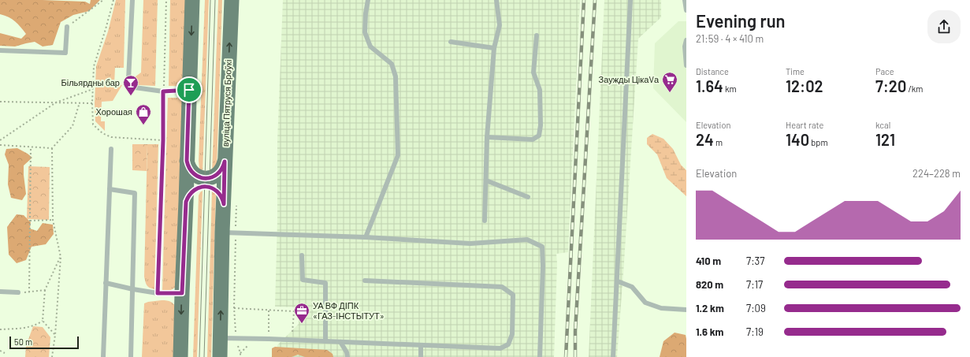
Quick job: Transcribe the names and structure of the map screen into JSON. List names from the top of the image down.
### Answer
{
  "streets": {
    "main road": ["вуліца Пятруся Броўкі"]
  },
  "places": {
    "supermarket": ["Заужды ЦікаVа"],
    "bar": ["Більярдны бар"],
    "shop": ["Хорошая"],
    "office": ["УА ВФ ДІПК «ГАЗ-ІНСТЫТУТ»"]
  },
  "scale_bar": "50 m",
  "page": {
    "heading": ["Evening run", "21:59 · 4 × 410 m"],
    "stats": [
      ["Distance", "1.64 km"],
      ["Time", "12:02"],
      ["Pace", "7:20 /km"],
      ["Elevation", "24 m"],
      ["Heart rate", "140 bpm"],
      ["kcal", "121"]
    ],
    "chart": ["Elevation", "224–228 m"],
    "list": [
      {
        "name": "410 m",
        "note": "7:37"
      },
      {
        "name": "820 m",
        "note": "7:17"
      },
      {
        "name": "1.2 km",
        "note": "7:09"
      },
      {
        "name": "1.6 km",
        "note": "7:19"
      }
    ],
    "scale": "50 m"
  }
}
